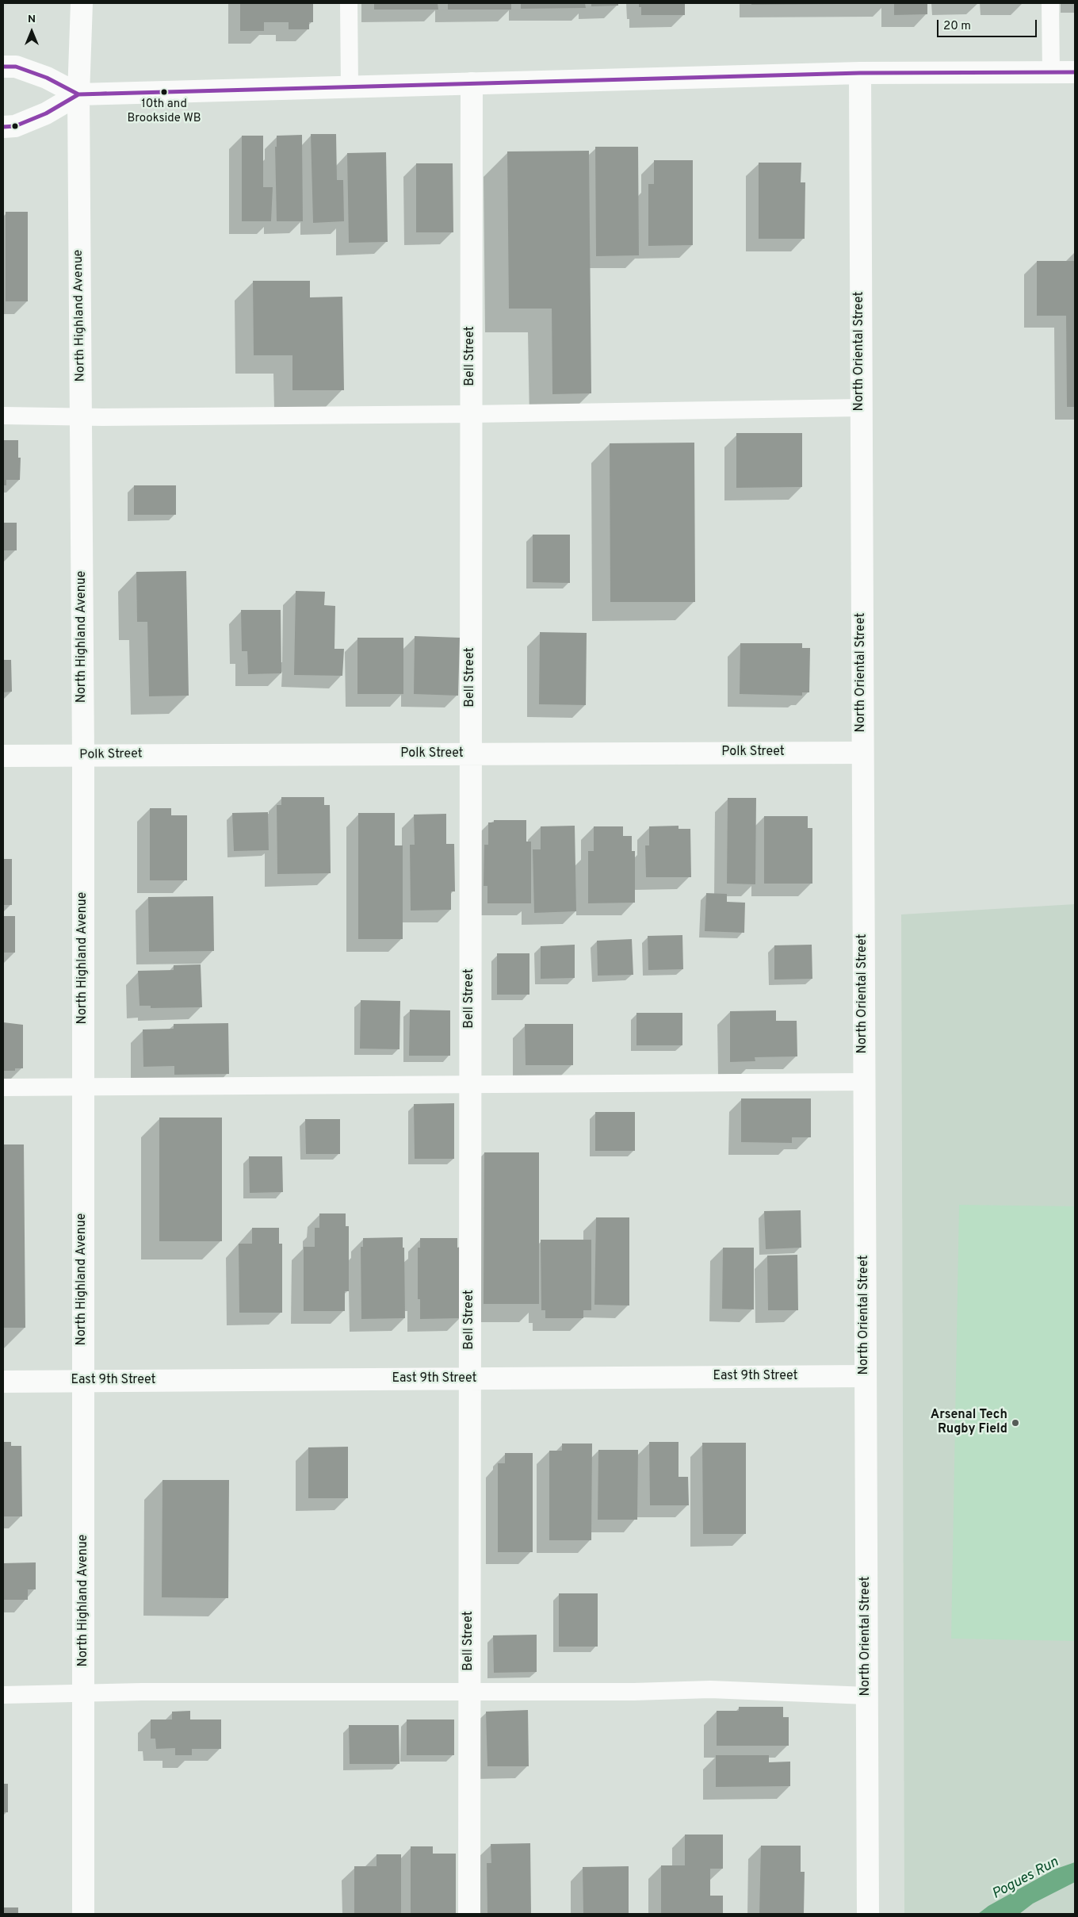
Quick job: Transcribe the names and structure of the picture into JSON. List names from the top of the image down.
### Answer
{
  "streets": {
    "street": [
      "North Highland Avenue",
      "North Oriental Street",
      "Bell Street",
      "Polk Street",
      "East 9th Street"
    ]
  },
  "crossings": [
    ["North Highland Avenue", "Polk Street"],
    ["North Highland Avenue", "East 9th Street"],
    ["North Oriental Street", "Polk Street"],
    ["North Oriental Street", "East 9th Street"],
    ["Bell Street", "Polk Street"],
    ["Bell Street", "East 9th Street"]
  ],
  "water": ["Pogues Run"],
  "places": ["10th and Brookside WB", "Arsenal Tech Rugby Field"],
  "scale_bar": "20 m",
  "north": "top"
}
